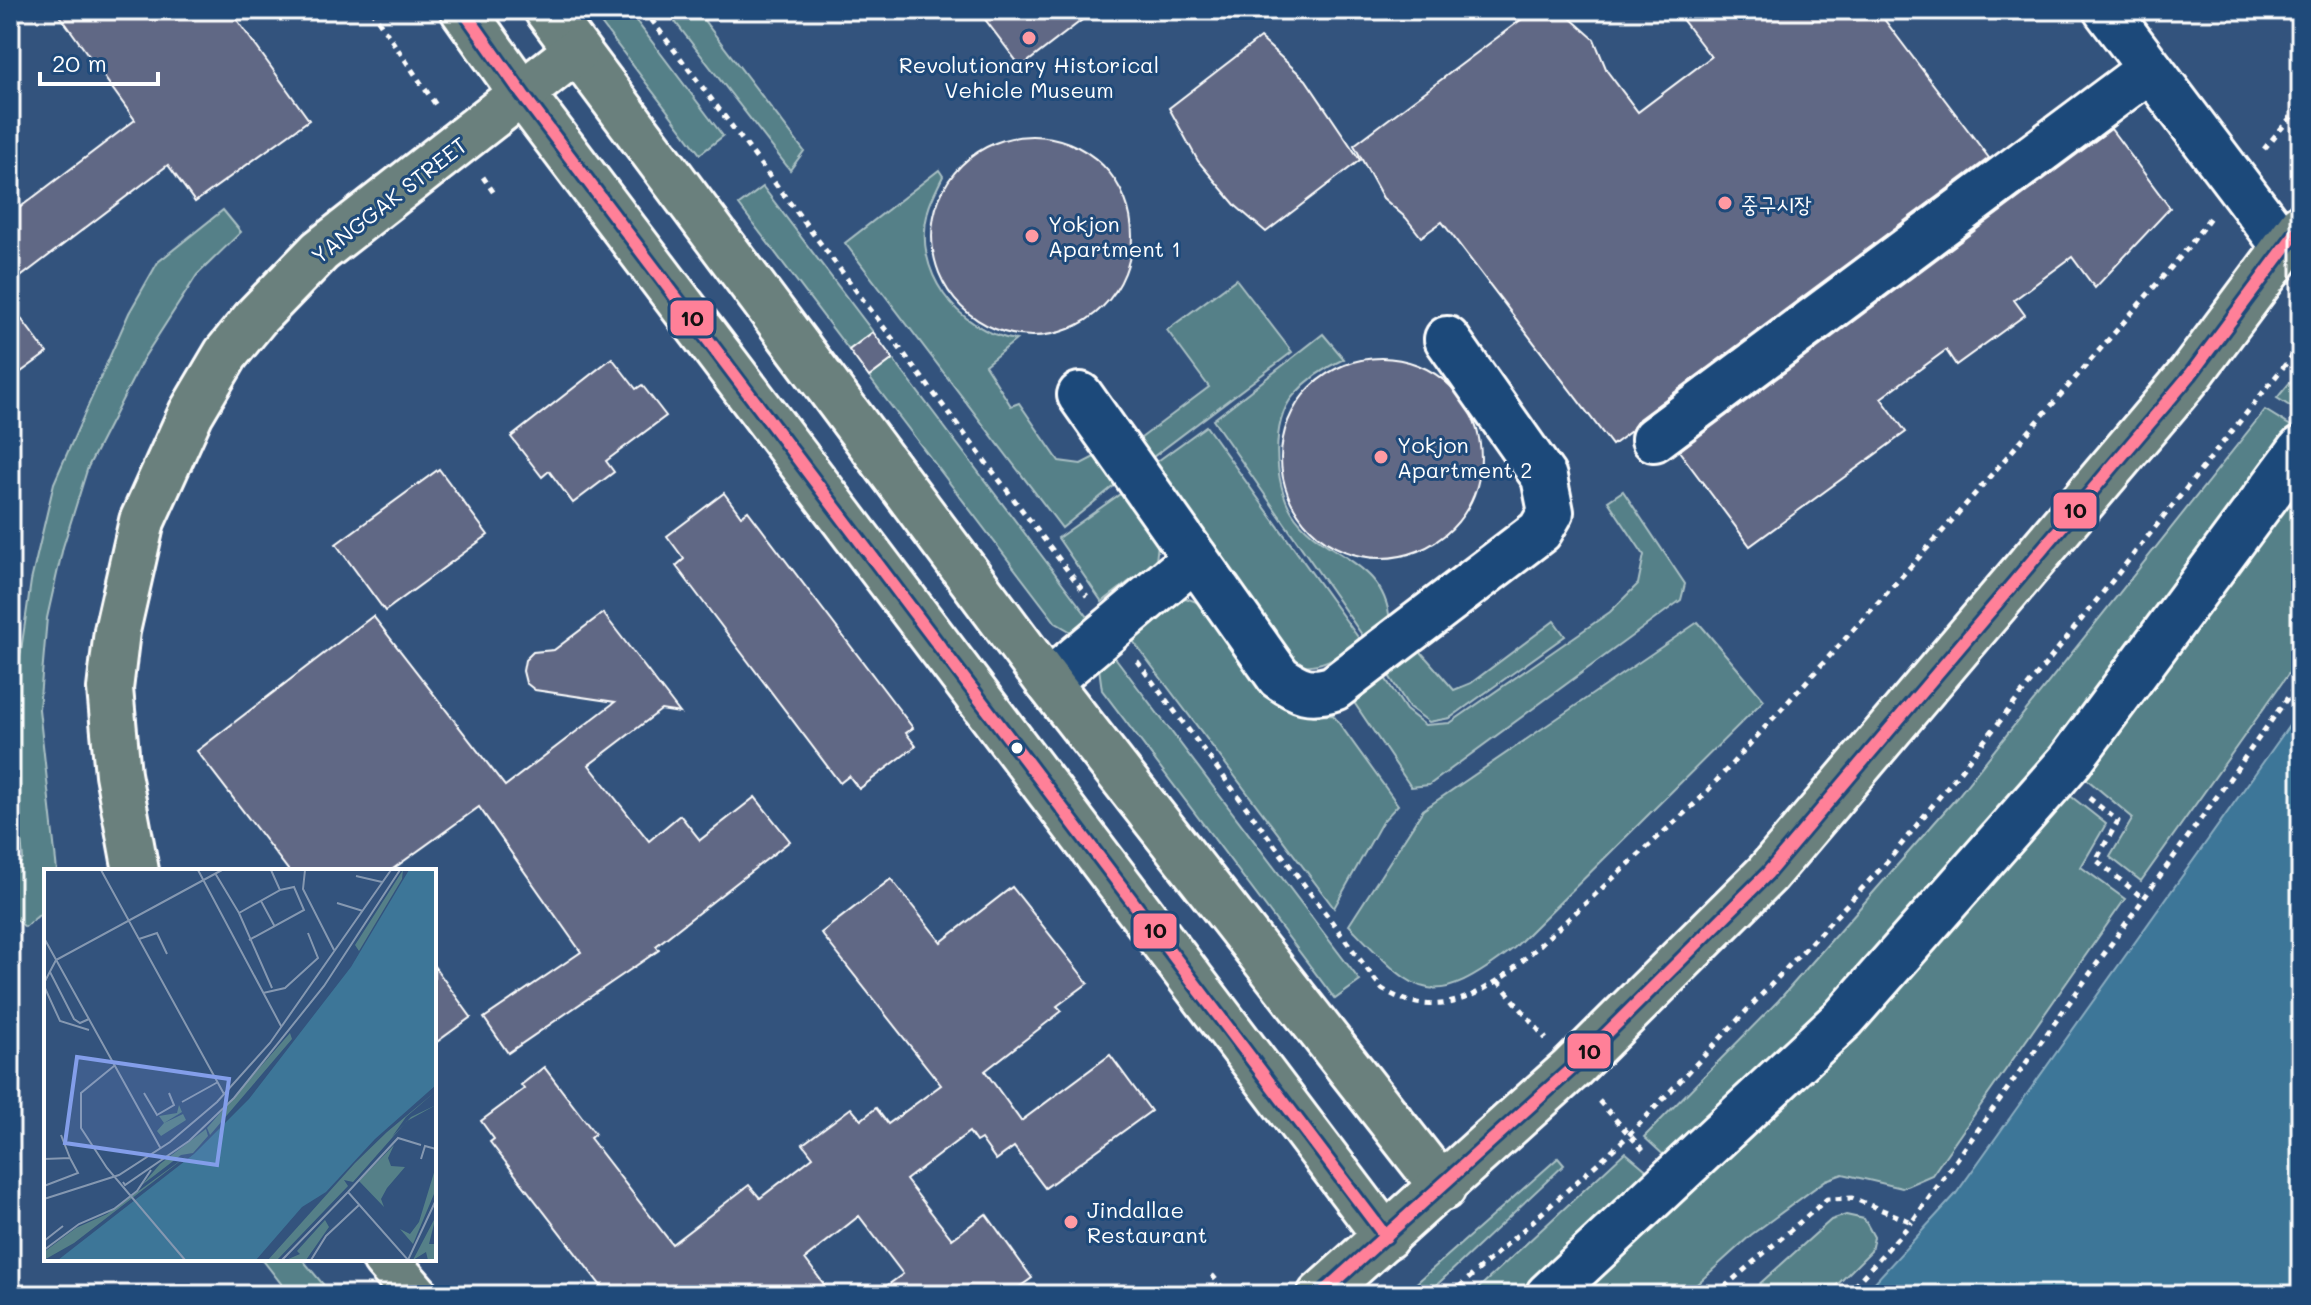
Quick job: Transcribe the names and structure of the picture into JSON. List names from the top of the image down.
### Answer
{
  "streets": {
    "main road": ["YANGGAK STREET"]
  },
  "places": [
    "Revolutionary Historical Vehicle Museum",
    "중구시장",
    "Yokjon Apartment 1",
    "Yokjon Apartment 2",
    "Jindallae Restaurant"
  ],
  "lines": ["transit line 10"],
  "scale_bar": "20 m"
}
